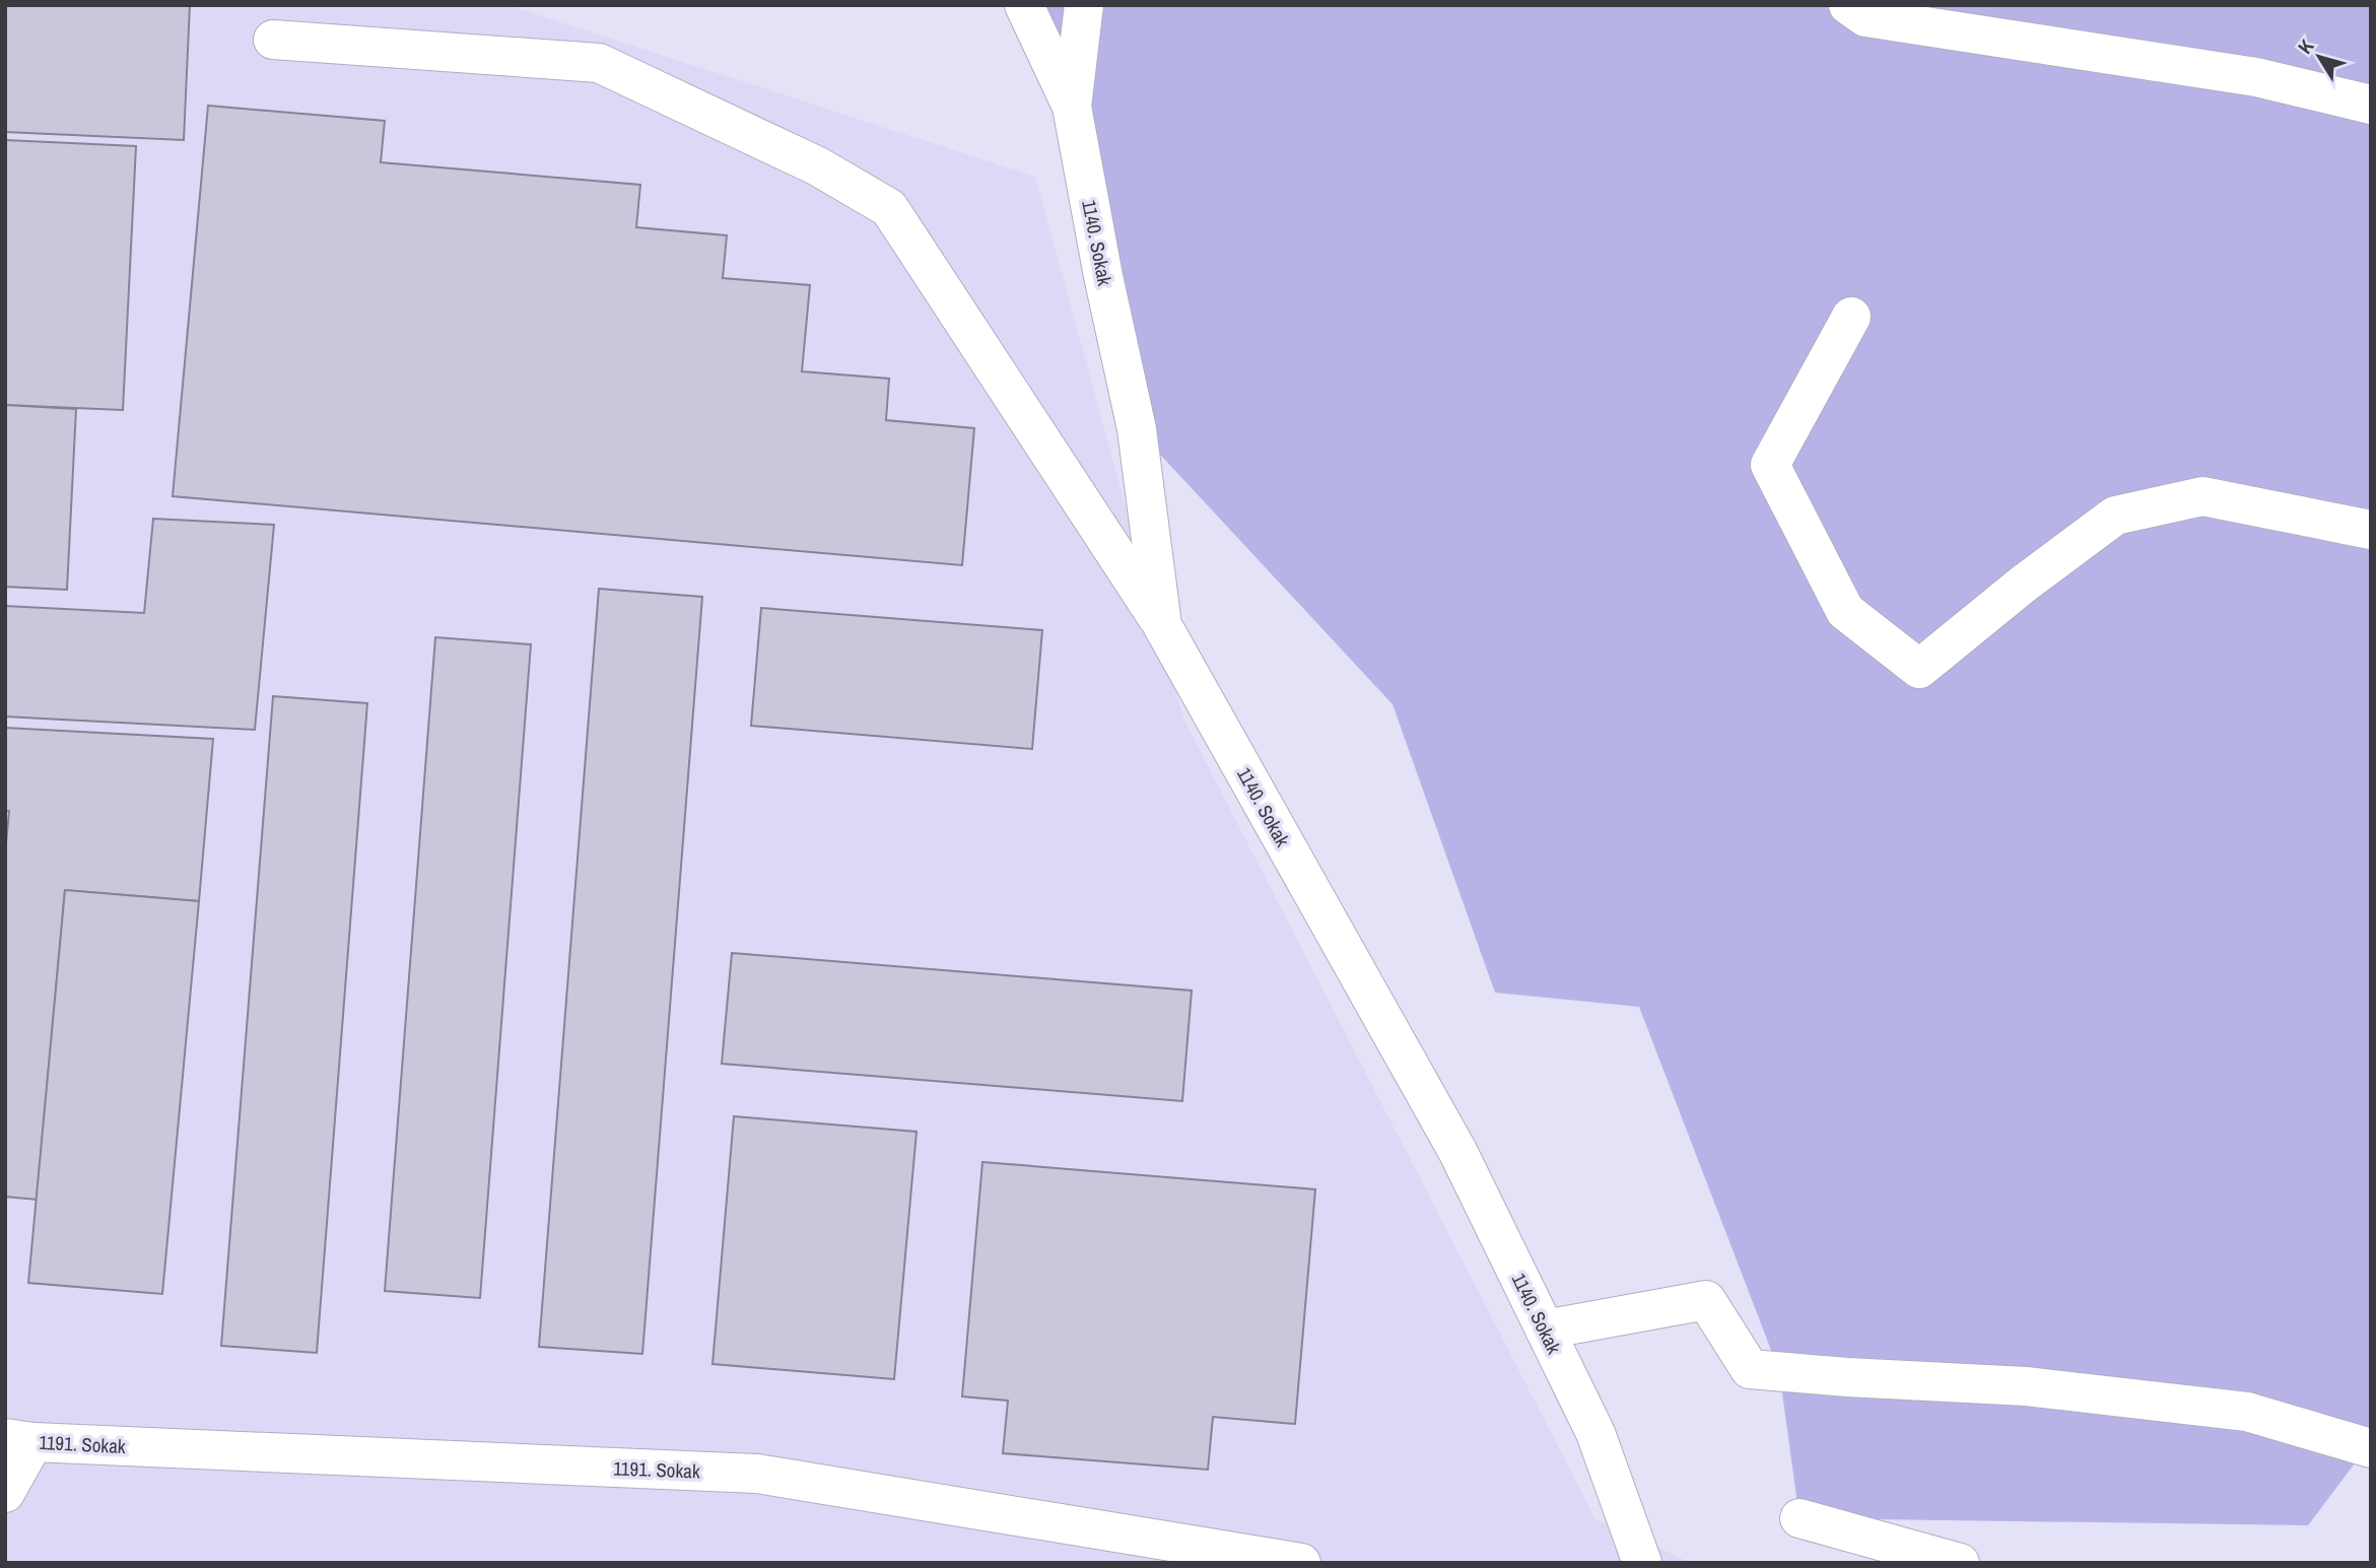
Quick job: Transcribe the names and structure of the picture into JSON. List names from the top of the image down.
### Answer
{
  "streets": {
    "street": ["1140. Sokak", "1191. Sokak"]
  },
  "north": "top left"
}
